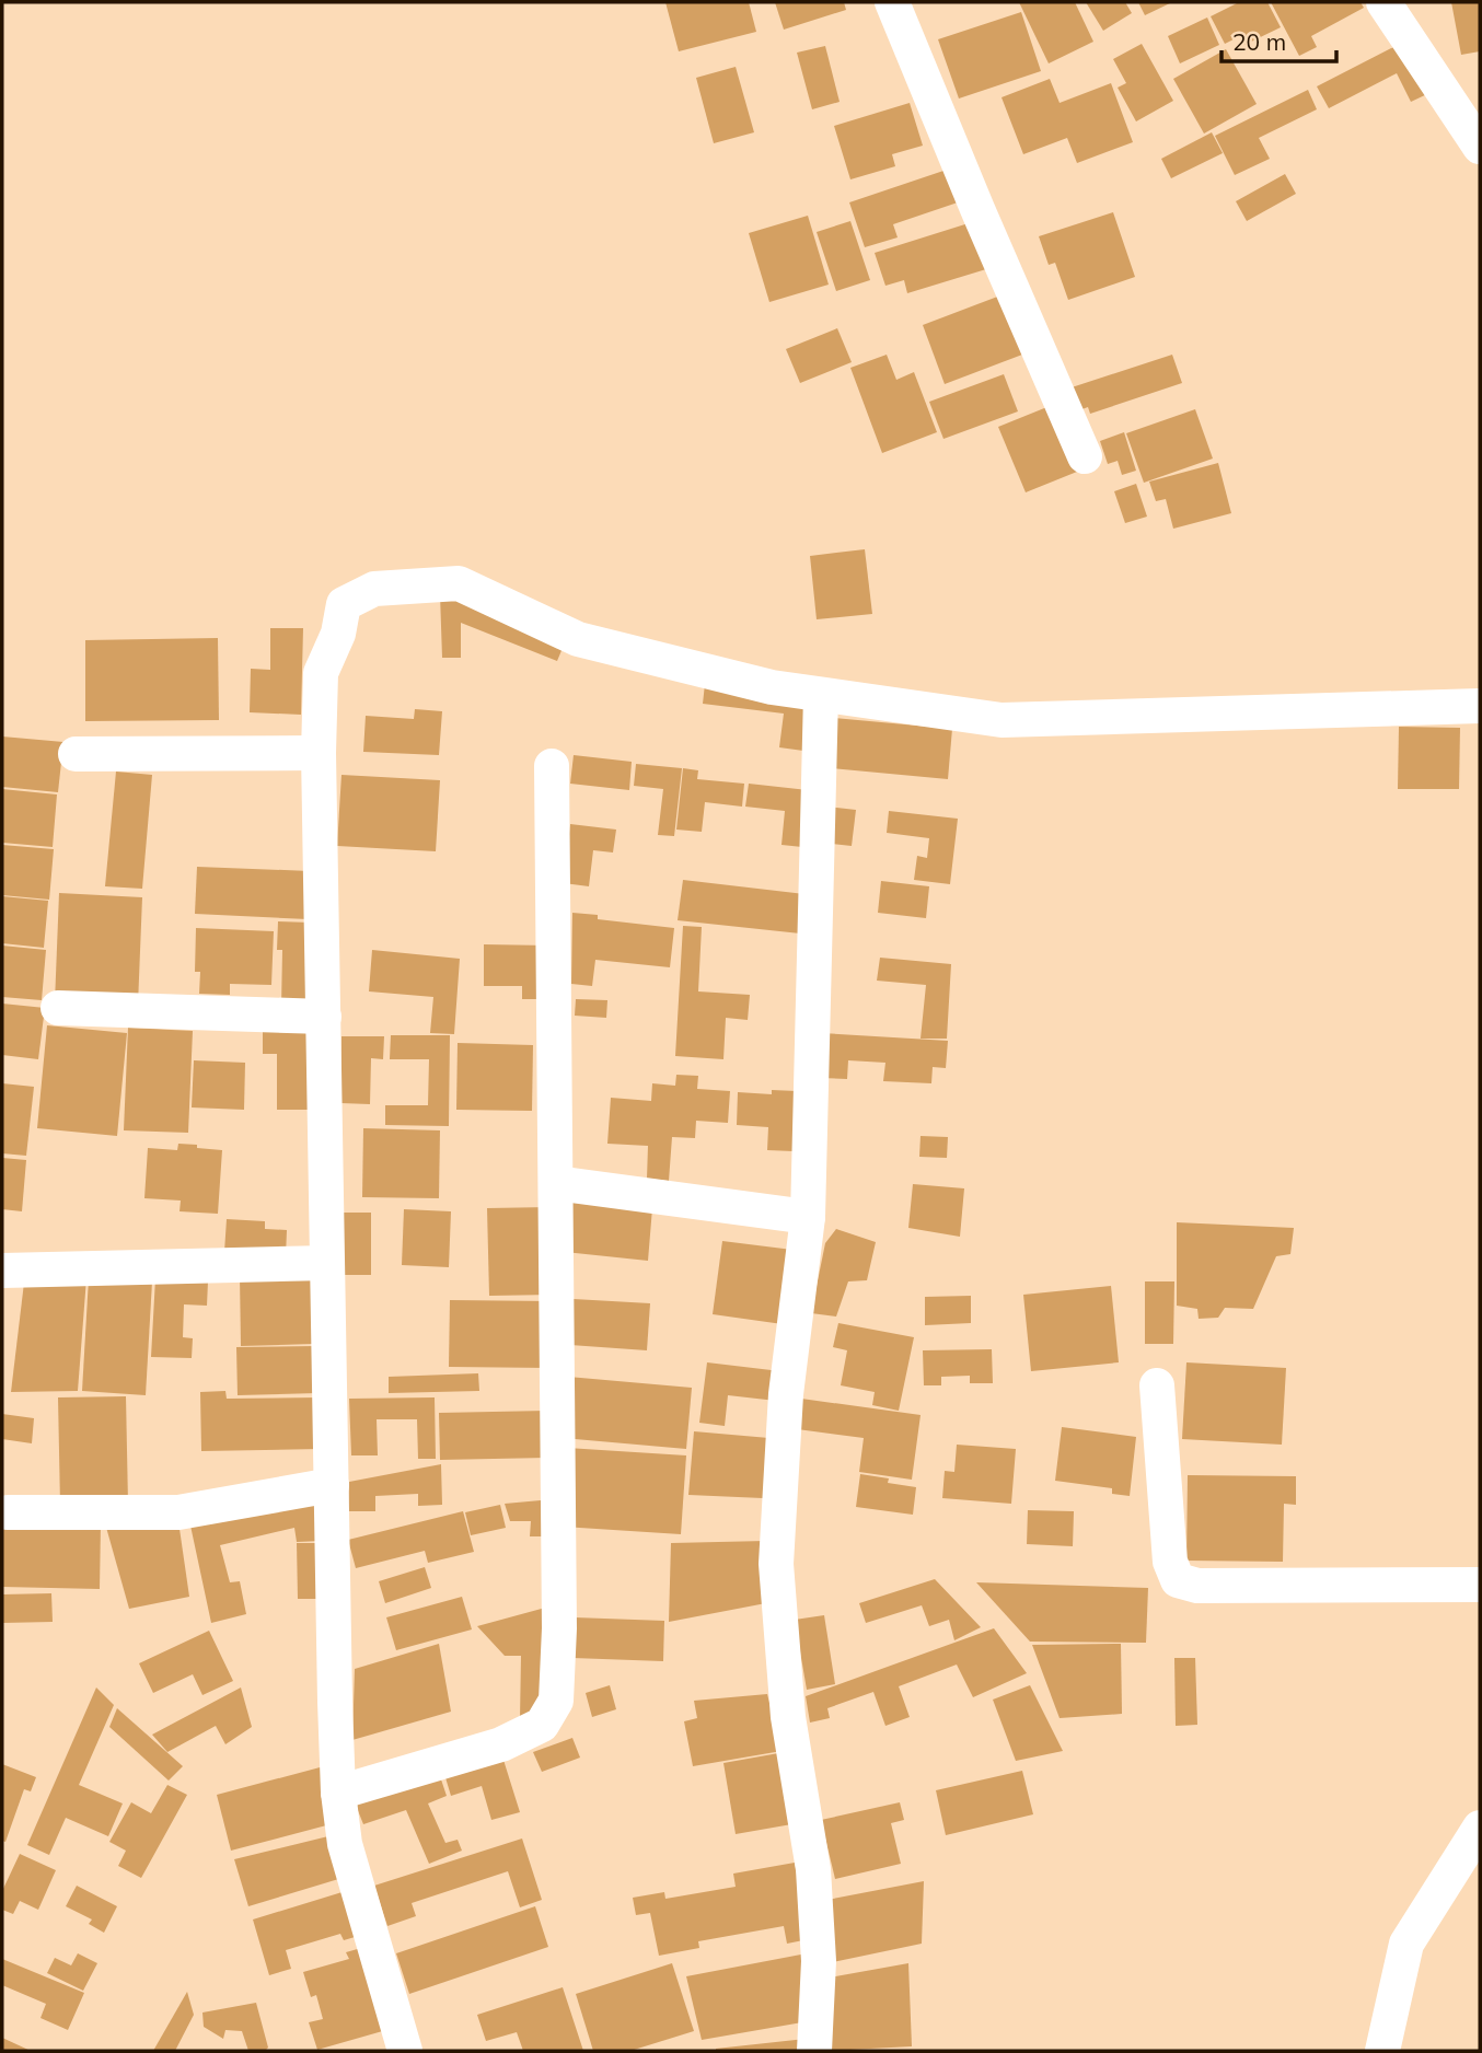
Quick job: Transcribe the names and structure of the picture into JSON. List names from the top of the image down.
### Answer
{
  "scale_bar": "20 m"
}
